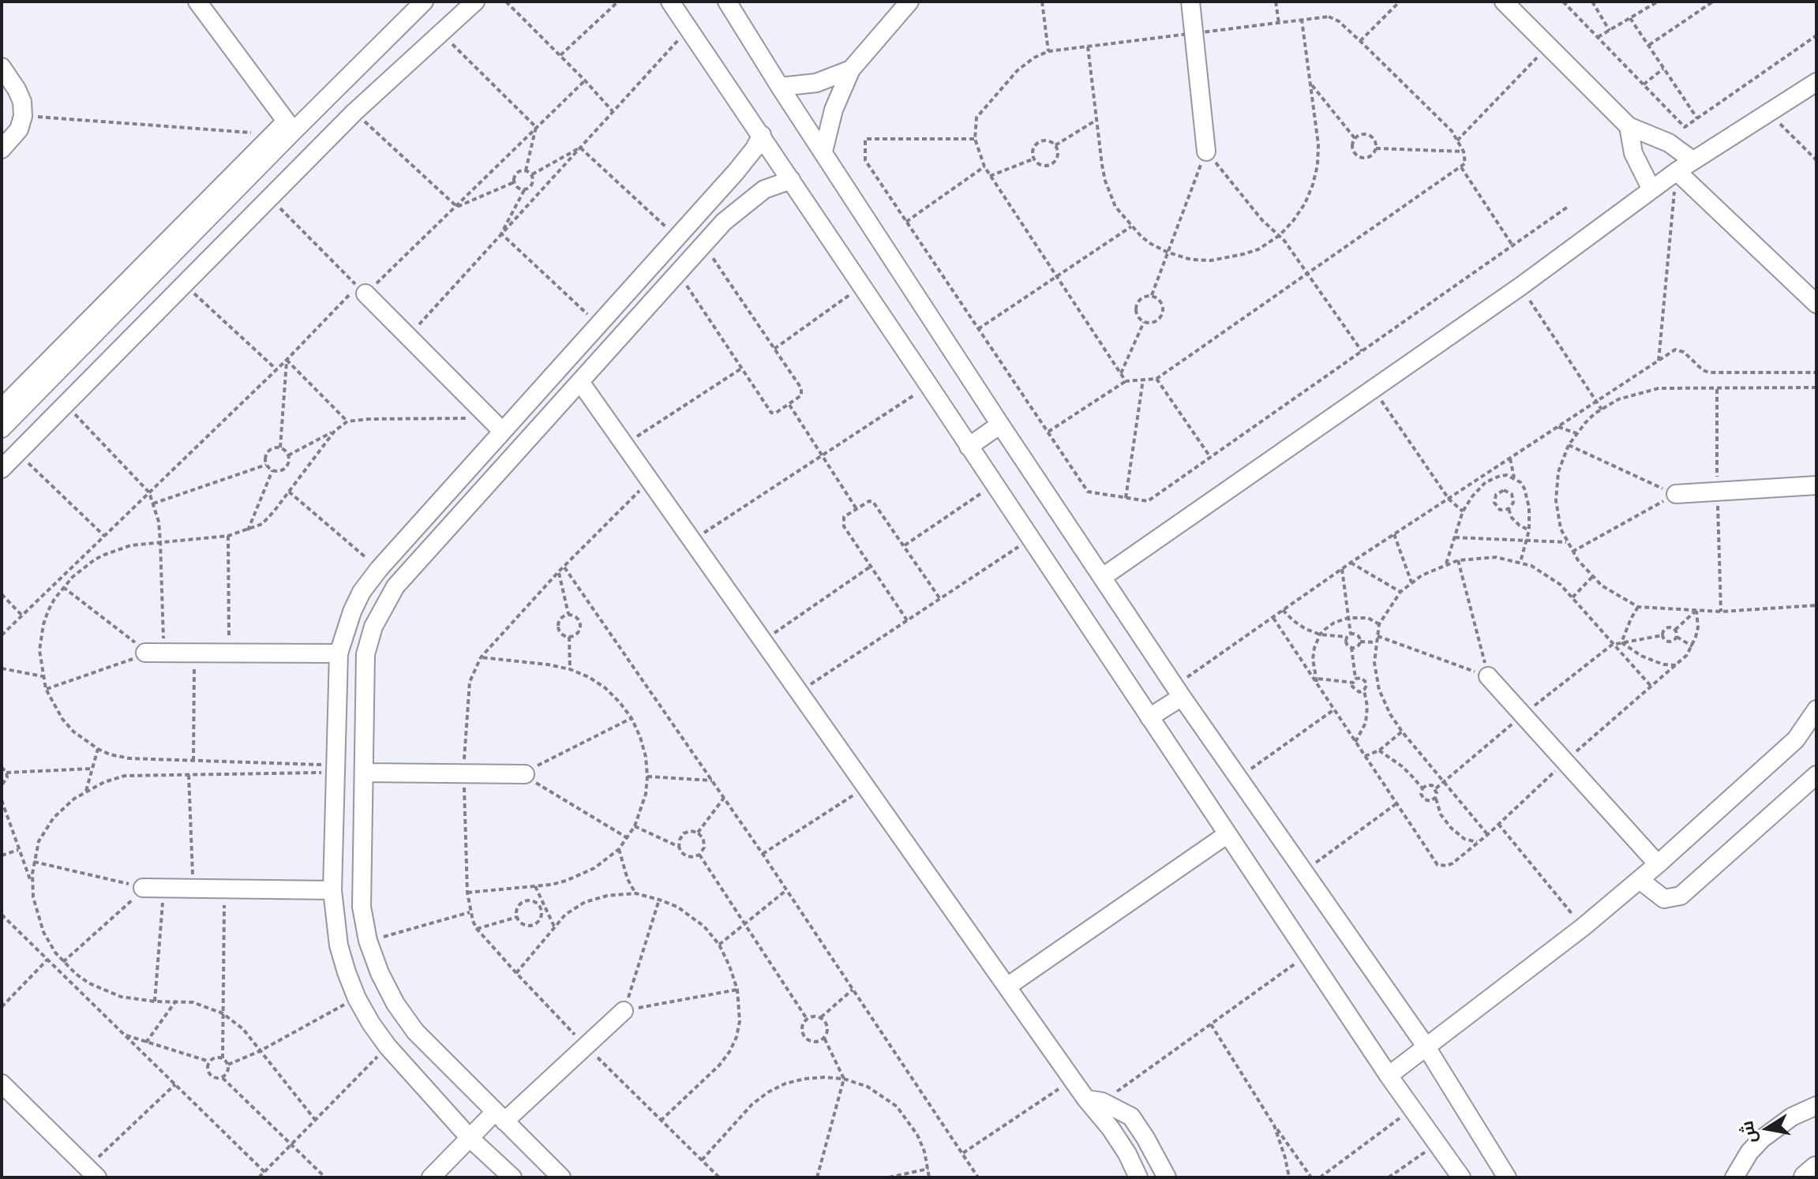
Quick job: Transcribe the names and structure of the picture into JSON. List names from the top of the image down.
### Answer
{
  "north": "left"
}
